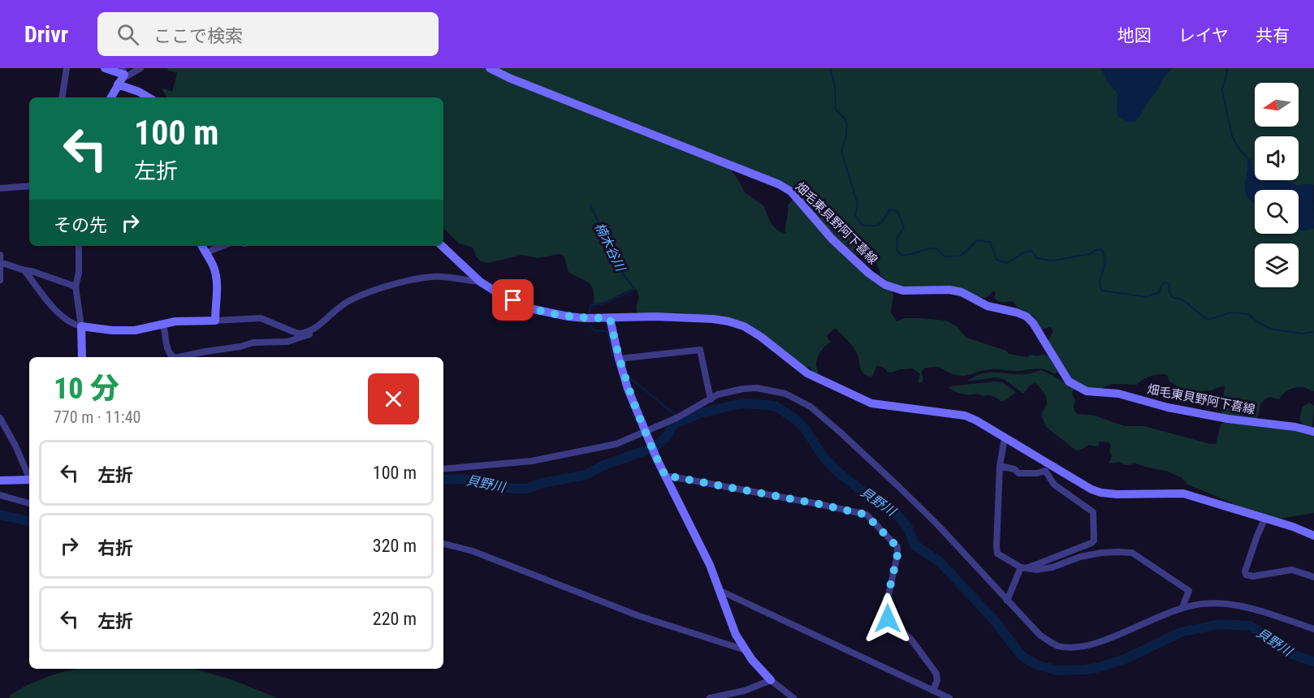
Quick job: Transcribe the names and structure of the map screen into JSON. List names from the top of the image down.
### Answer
{
  "streets": {
    "street": ["畑毛東貝野阿下喜線"]
  },
  "water": ["楠木谷川", "貝野川"],
  "north": "left",
  "page": {
    "header": "Drivr",
    "search": "ここで検索",
    "nav": ["地図", "レイヤ", "共有"],
    "turn": ["100 m", "左折"],
    "then": "その先",
    "heading": ["10 分", "770 m · 11:40"],
    "list": [
      {
        "name": "左折",
        "value": "100 m"
      },
      {
        "name": "右折",
        "value": "320 m"
      },
      {
        "name": "左折",
        "value": "220 m"
      }
    ]
  }
}
